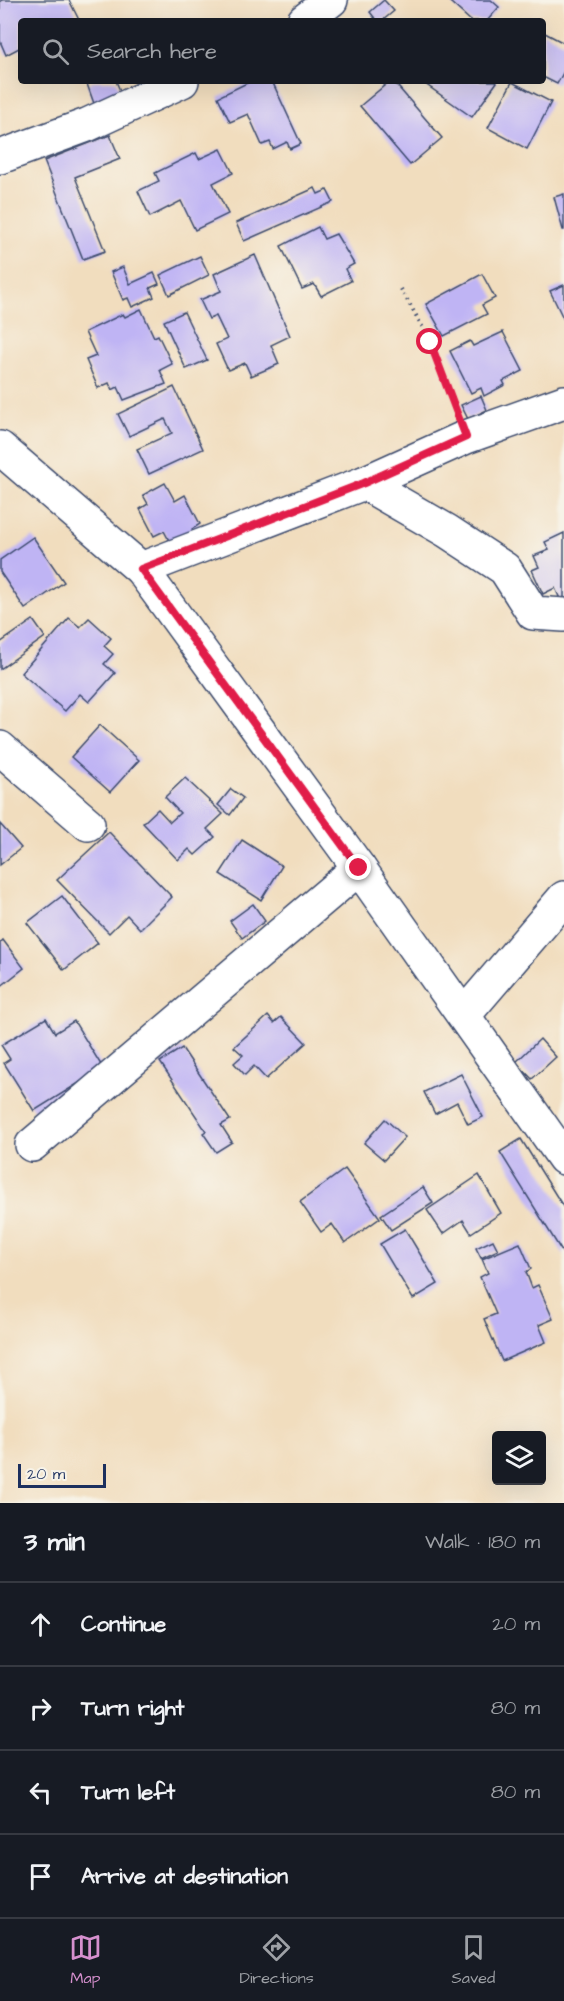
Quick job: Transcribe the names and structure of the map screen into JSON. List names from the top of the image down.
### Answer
{
  "scale_bar": "20 m",
  "page": {
    "search": "Search here",
    "scale": "20 m",
    "heading": ["3 min", "Walk · 180 m"],
    "list": [
      ["Continue", "20 m"],
      ["Turn right", "80 m"],
      ["Turn left", "80 m"],
      "Arrive at destination"
    ],
    "nav": ["Map", "Directions", "Saved"]
  }
}
